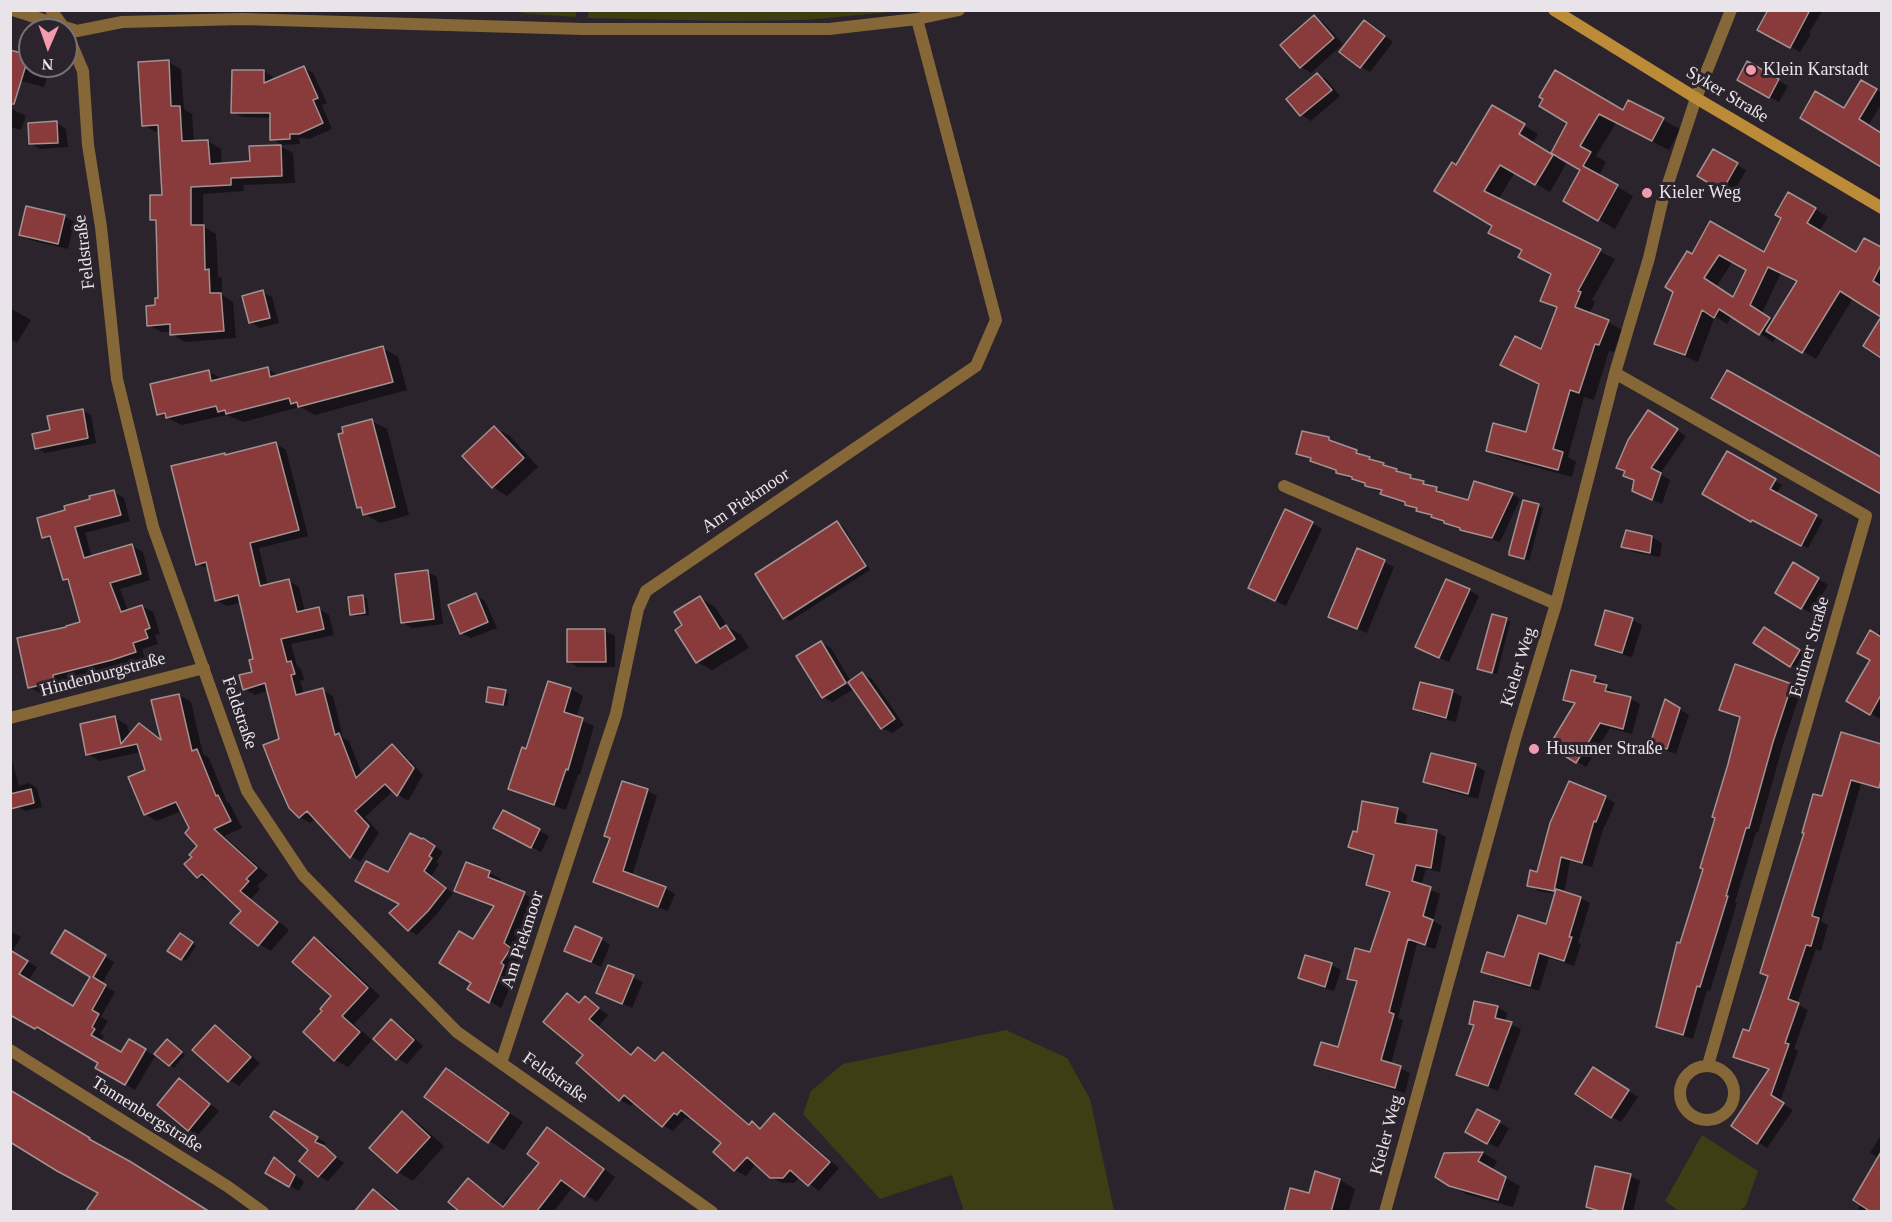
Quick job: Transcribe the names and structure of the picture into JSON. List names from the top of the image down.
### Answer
{
  "streets": {
    "main road": ["Syker Straße"],
    "street": [
      "Feldstraße",
      "Am Piekmoor",
      "Eutiner Straße",
      "Kieler Weg",
      "Hindenburgstraße",
      "Tannenbergstraße"
    ]
  },
  "crossings": [
    ["Syker Straße", "Kieler Weg"],
    ["Feldstraße", "Am Piekmoor"],
    ["Feldstraße", "Hindenburgstraße"],
    ["Eutiner Straße", "Kieler Weg"]
  ],
  "places": ["Klein Karstadt", "Kieler Weg", "Husumer Straße"],
  "north": "bottom"
}
